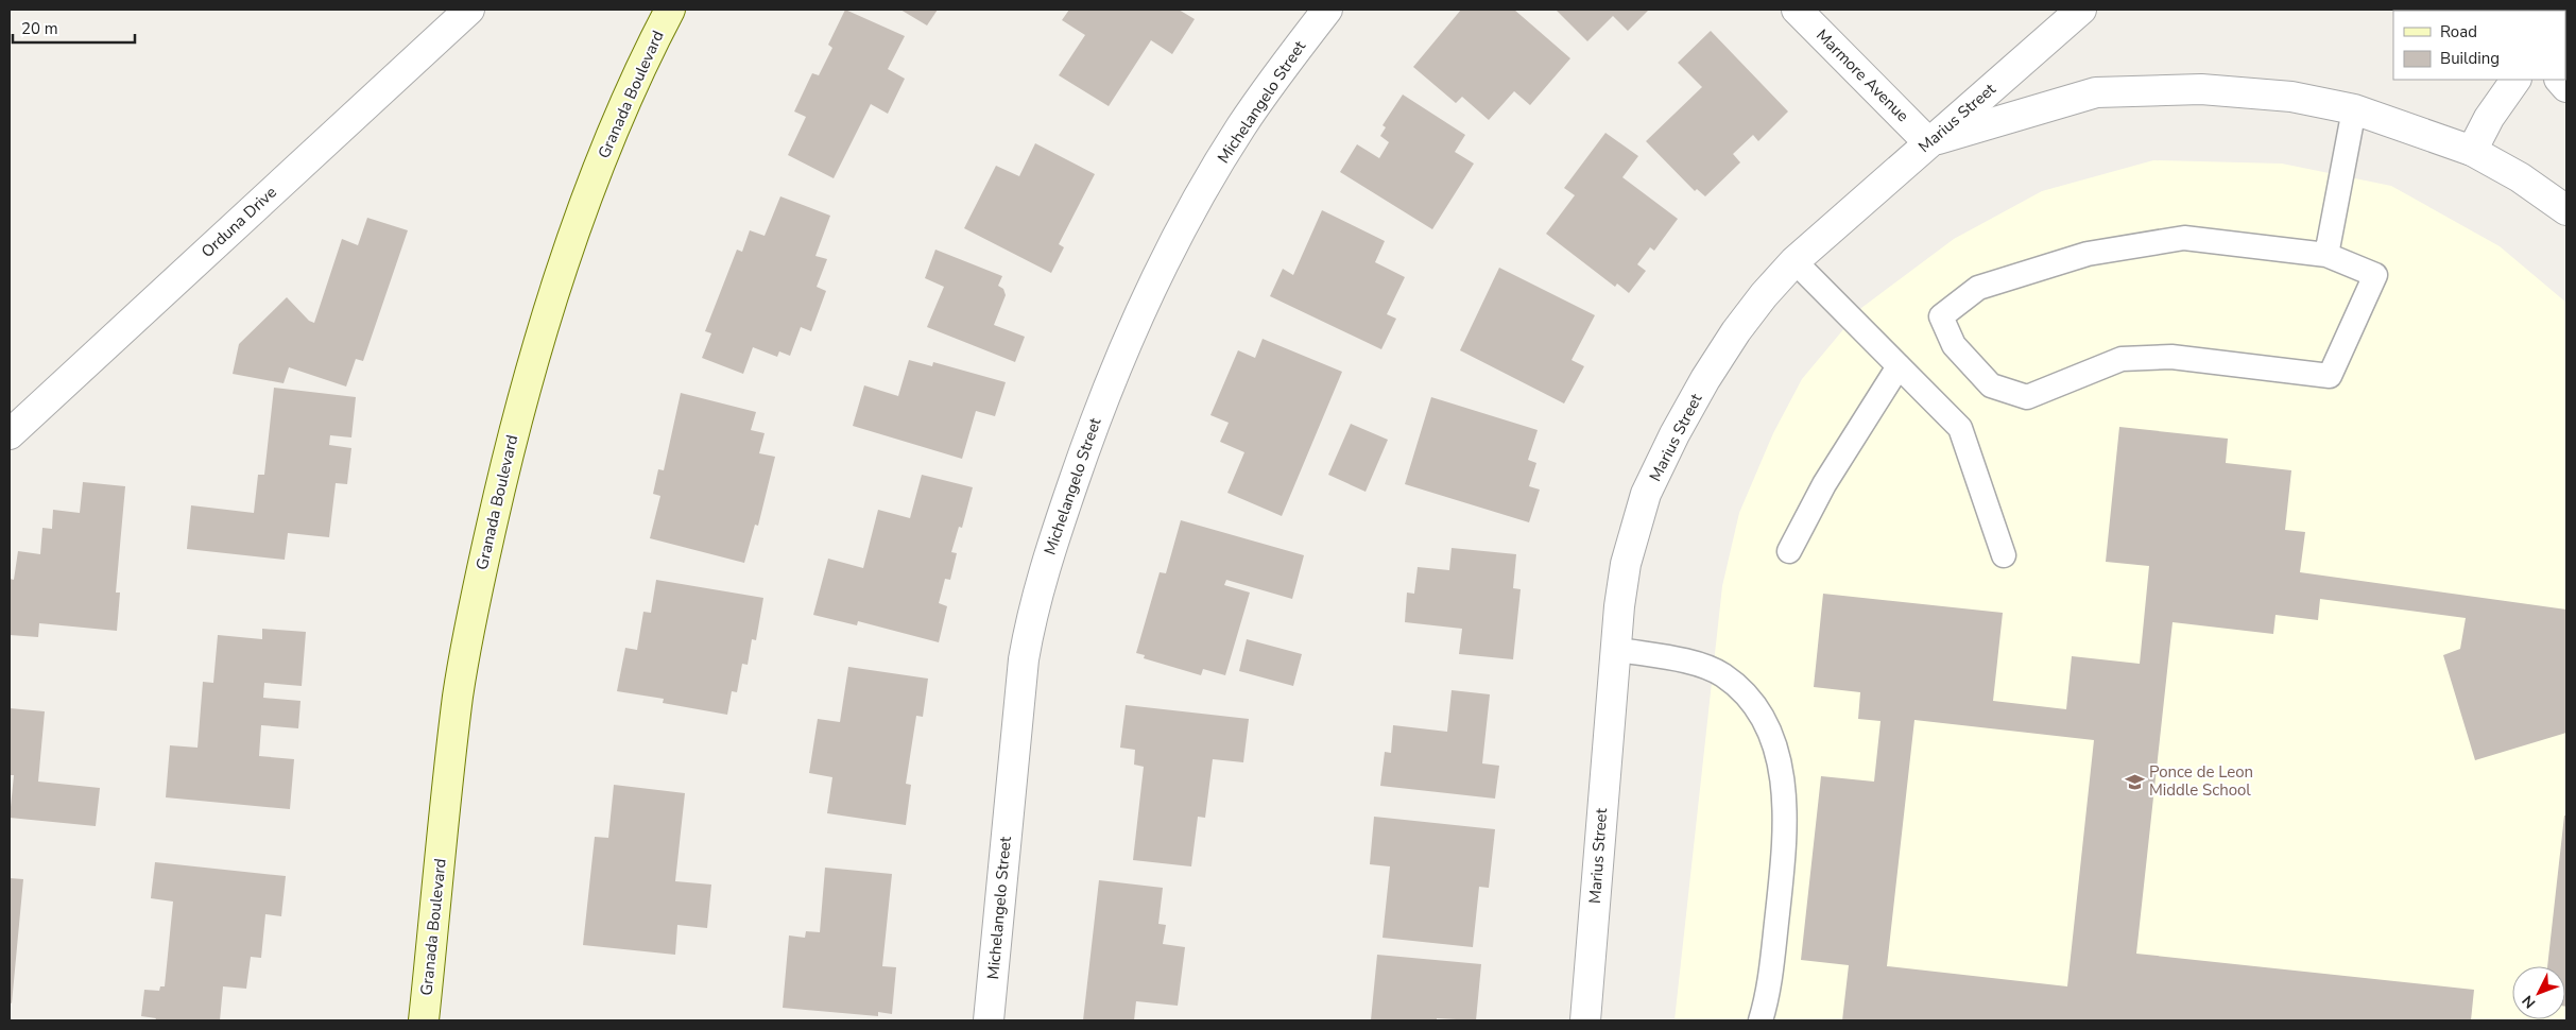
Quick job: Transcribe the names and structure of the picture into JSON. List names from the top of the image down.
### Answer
{
  "streets": {
    "street": [
      "Marmore Avenue",
      "Granada Boulevard",
      "Michelangelo Street",
      "Marius Street",
      "Orduna Drive"
    ]
  },
  "crossings": [
    ["Marmore Avenue", "Marius Street"]
  ],
  "places": {
    "school or university": ["Ponce de Leon Middle School"]
  },
  "legend": ["Road", "Building"],
  "scale_bar": "20 m",
  "north": "bottom left"
}
